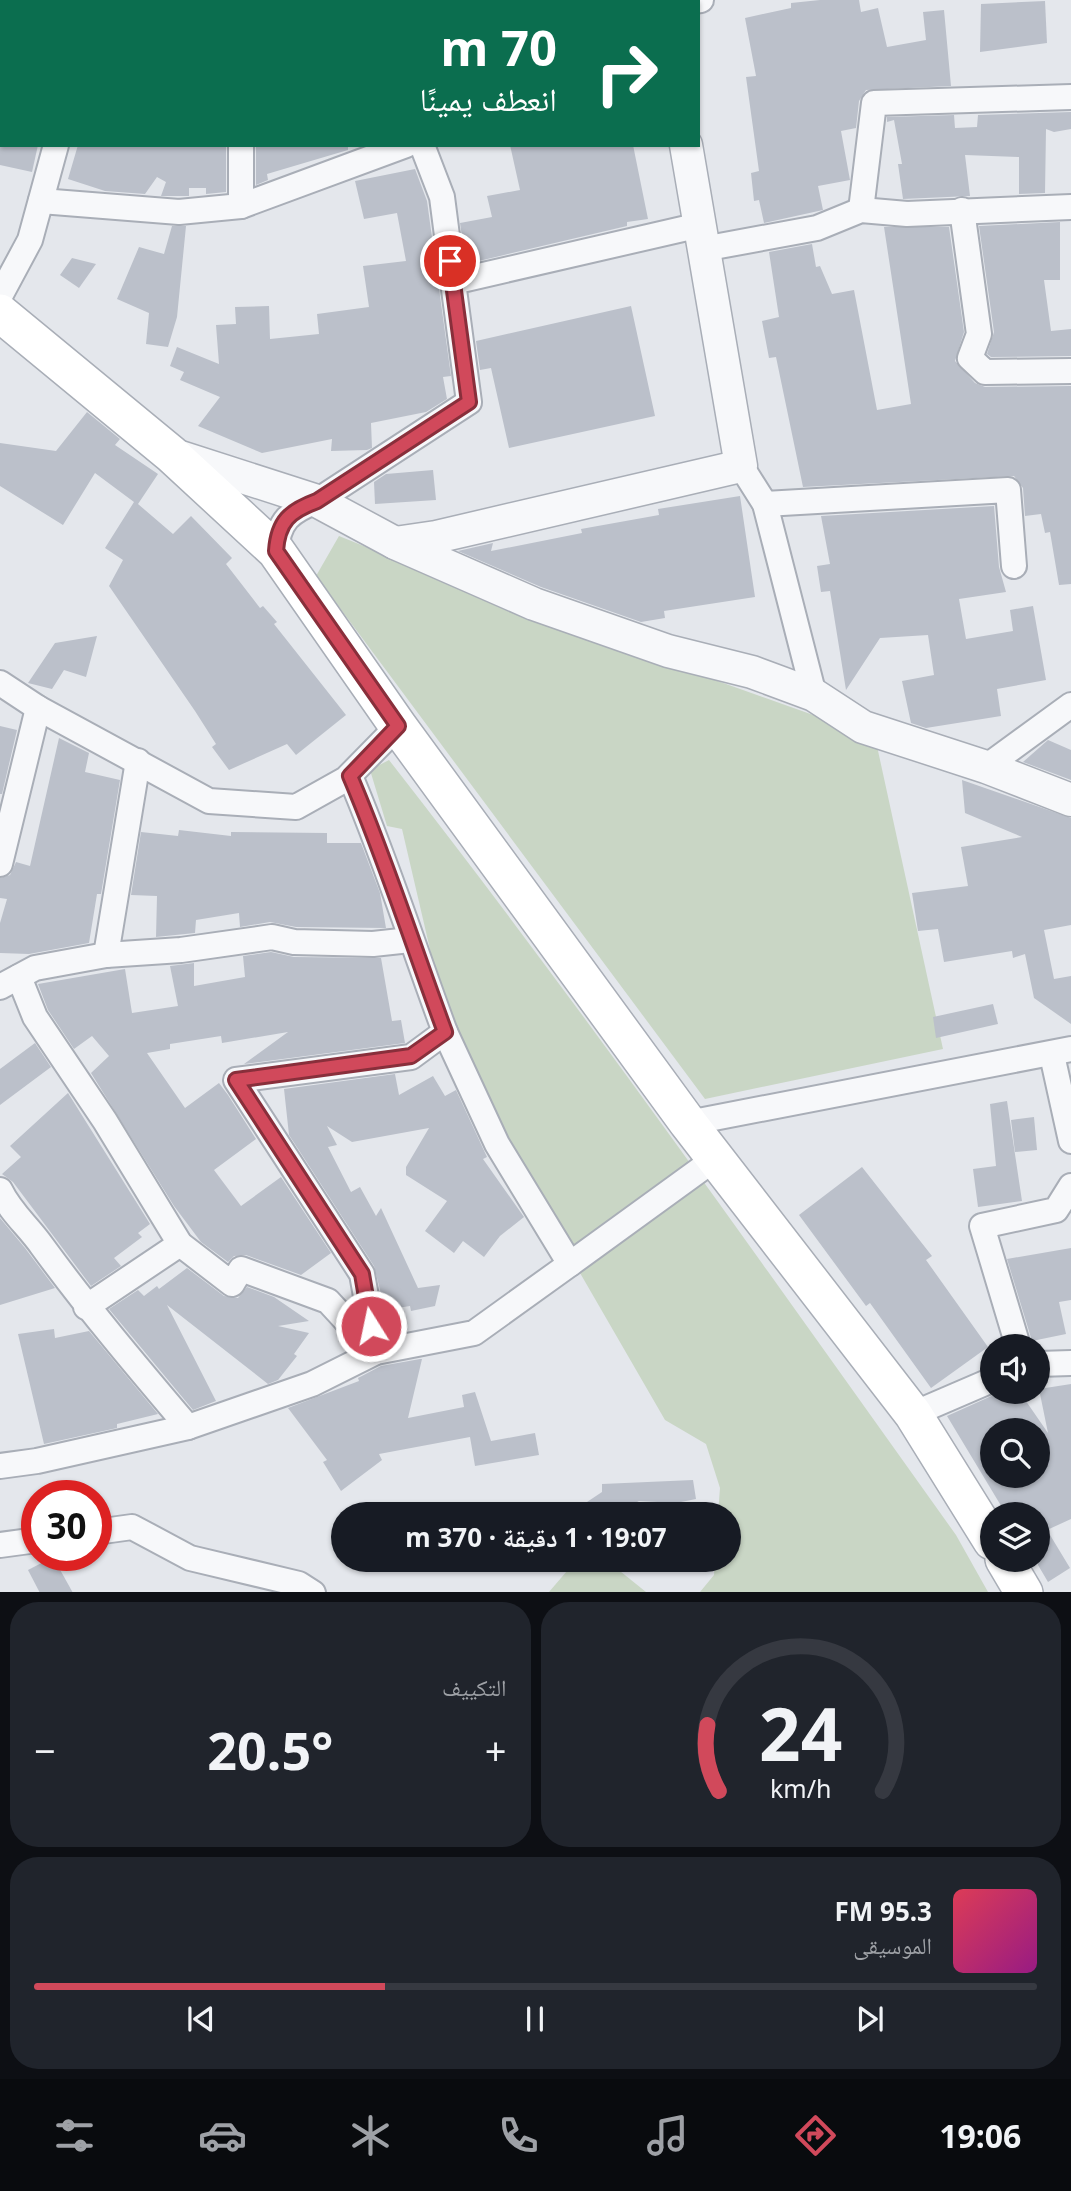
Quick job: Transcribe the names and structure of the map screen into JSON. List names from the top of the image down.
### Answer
{
  "page": {
    "turn": ["70 m", "انعطف يمينًا"],
    "limit": "30",
    "trip": "19:07 · 1 دقيقة · 370 m",
    "tile": "التكييف",
    "heat": ["−", "20.5°", "+"],
    "song": ["95.3 FM", "الموسيقى"],
    "tabs": "19:06",
    "gauge": ["24", "km/h"]
  }
}
